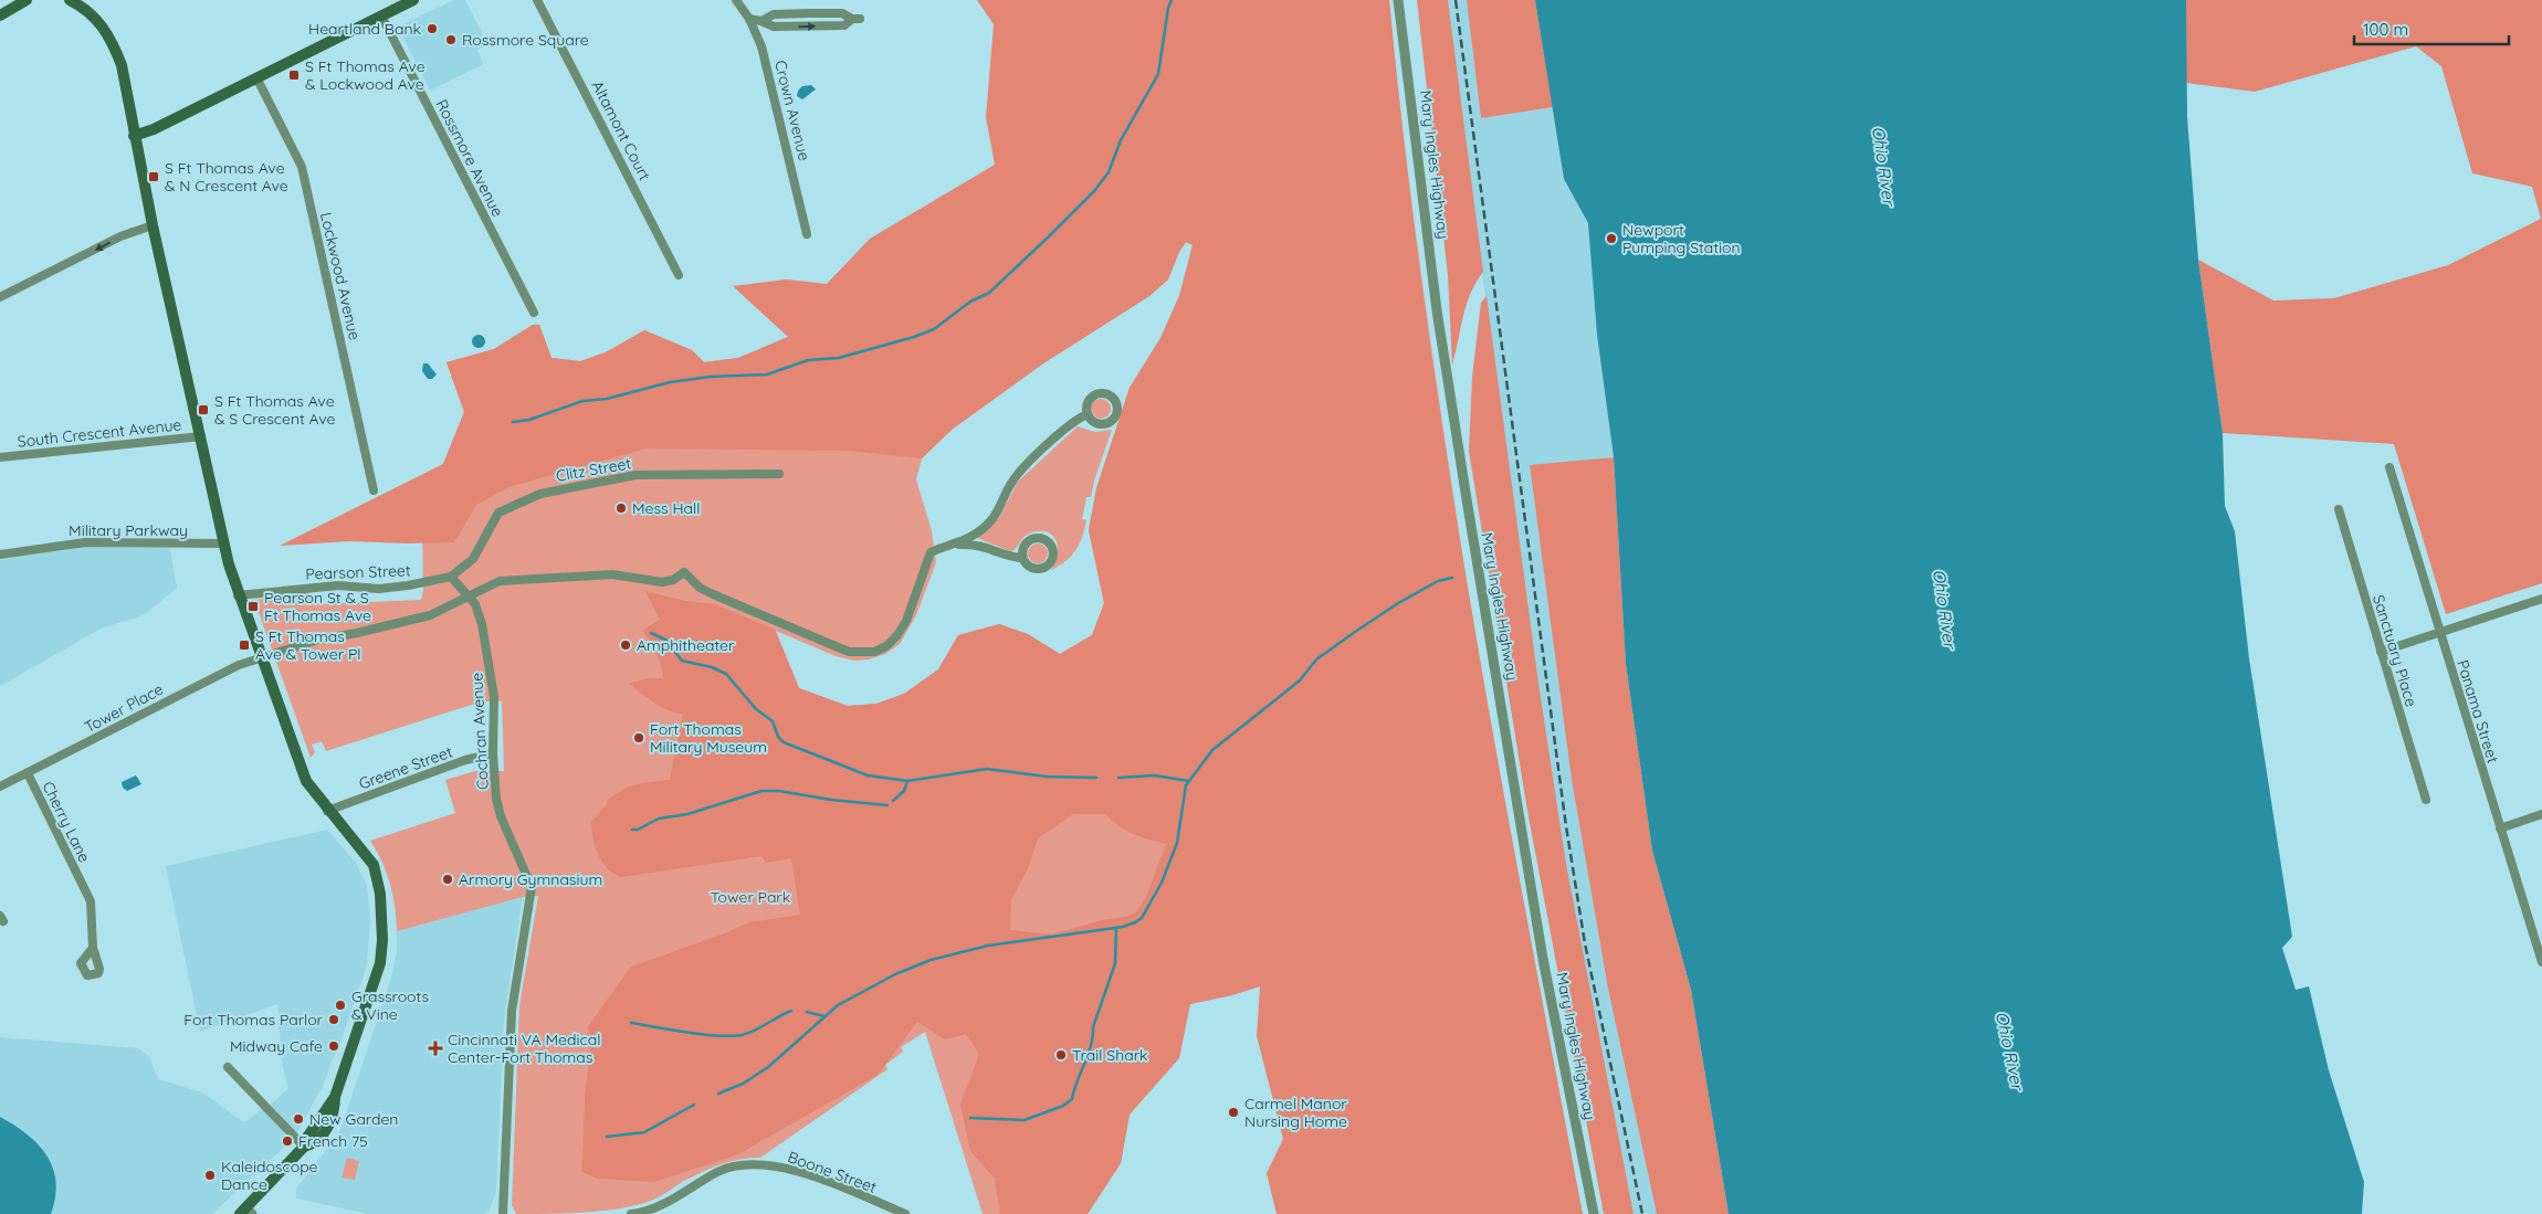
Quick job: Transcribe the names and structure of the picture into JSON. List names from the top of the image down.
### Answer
{
  "streets": {
    "street": [
      "Crown Avenue",
      "Altamont Court",
      "Rossmore Avenue",
      "Mary Ingles Highway",
      "Lockwood Avenue",
      "South Crescent Avenue",
      "Clitz Street",
      "Military Parkway",
      "Pearson Street",
      "Sanctuary Place",
      "Tower Place",
      "Panama Street",
      "Cochran Avenue",
      "Greene Street",
      "Cherry Lane",
      "Boone Street"
    ]
  },
  "crossings": [
    ["Clitz Street", "Pearson Street"],
    ["Tower Place", "Cochran Avenue"],
    ["Tower Place", "Cherry Lane"],
    ["Cochran Avenue", "Greene Street"]
  ],
  "water": ["Ohio River"],
  "parks": ["Tower Park"],
  "places": {
    "other": [
      "Heartland Bank",
      "Rossmore Square",
      "Newport Pumping Station",
      "Mess Hall",
      "Amphitheater",
      "Fort Thomas Military Museum",
      "Armory Gymnasium",
      "Grassroots & Vine",
      "Fort Thomas Parlor",
      "Midway Cafe",
      "Trail Shark",
      "Carmel Manor Nursing Home",
      "New Garden",
      "French 75",
      "Kaleidoscope Dance"
    ],
    "transit": [
      "S Ft Thomas Ave & Lockwood Ave",
      "S Ft Thomas Ave & N Crescent Ave",
      "S Ft Thomas Ave & S Crescent Ave",
      "Pearson St & S Ft Thomas Ave",
      "S Ft Thomas Ave & Tower Pl"
    ],
    "health": ["Cincinnati VA Medical Center-Fort Thomas"]
  },
  "scale_bar": "100 m"
}
